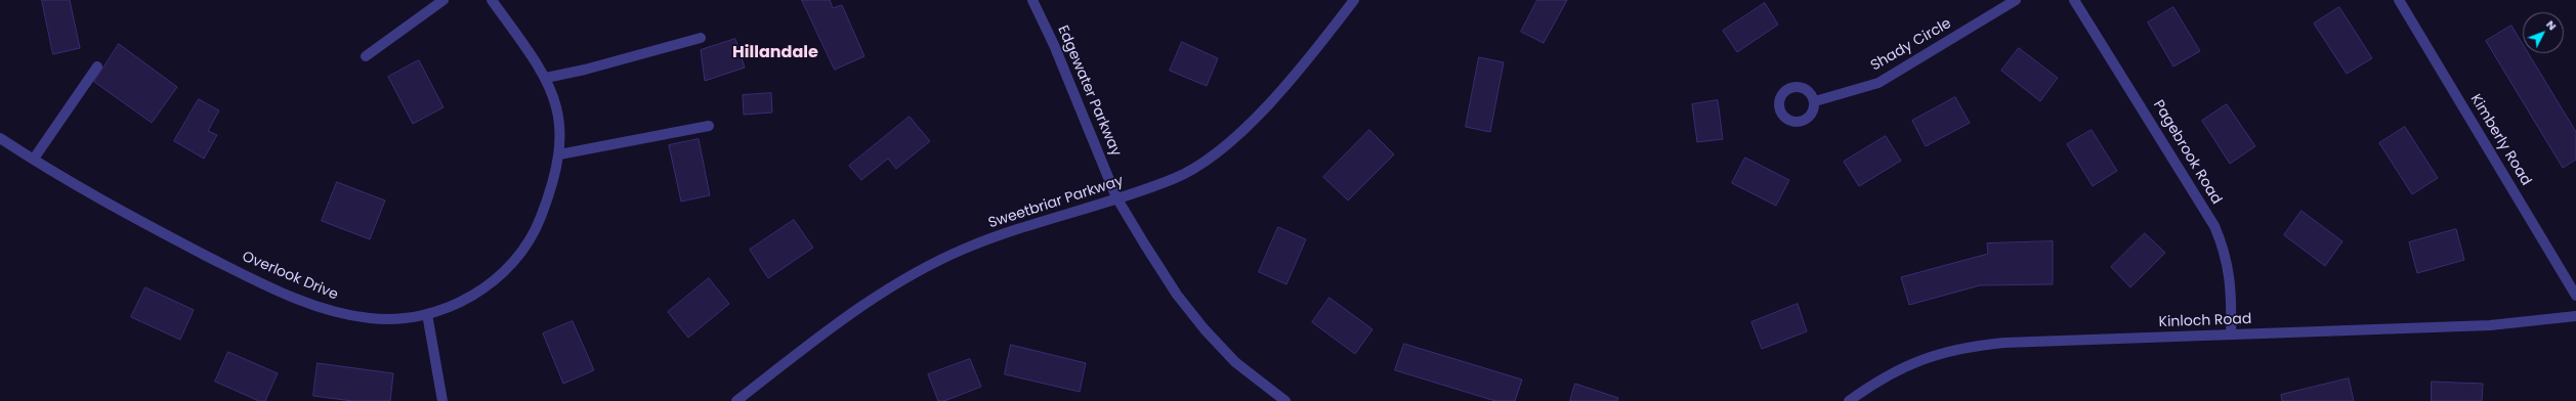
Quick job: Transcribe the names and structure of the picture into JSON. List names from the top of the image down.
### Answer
{
  "streets": {
    "street": [
      "Shady Circle",
      "Edgewater Parkway",
      "Kimberly Road",
      "Pagebrook Road",
      "Sweetbriar Parkway",
      "Overlook Drive",
      "Kinloch Road"
    ]
  },
  "crossings": [
    ["Edgewater Parkway", "Sweetbriar Parkway"],
    ["Pagebrook Road", "Kinloch Road"]
  ],
  "districts": ["Hillandale"],
  "north": "top right"
}
